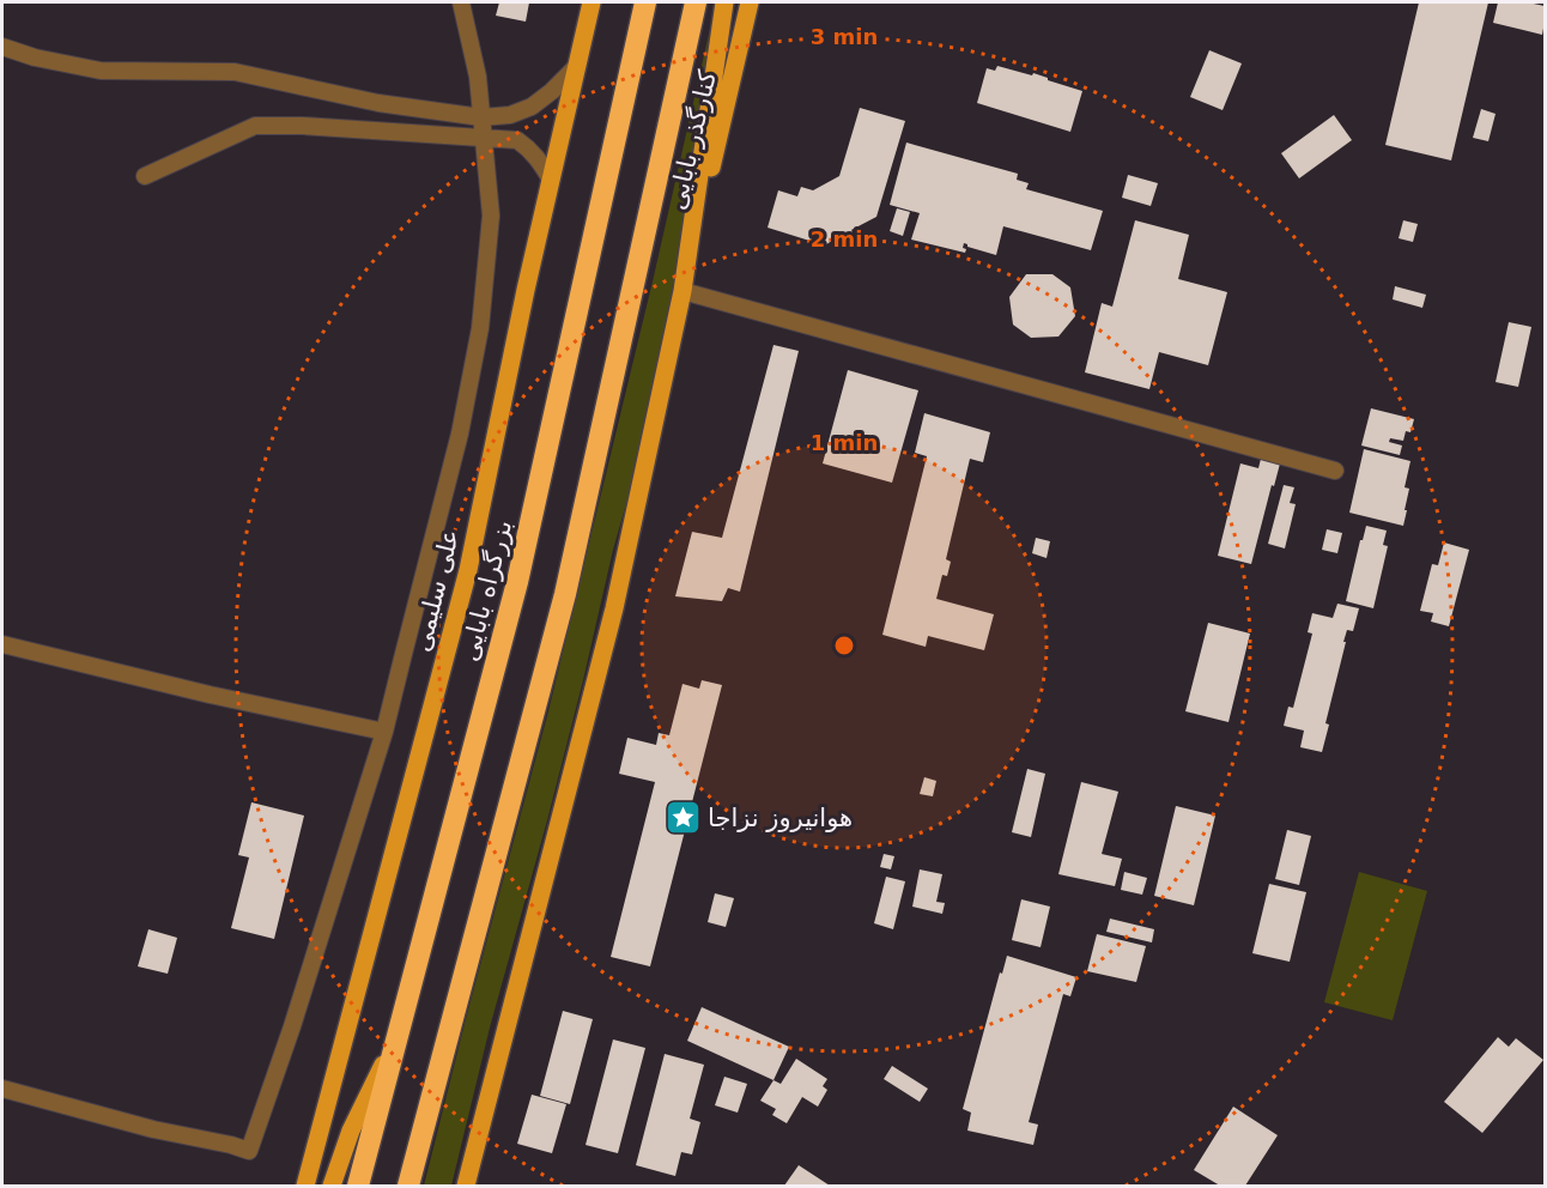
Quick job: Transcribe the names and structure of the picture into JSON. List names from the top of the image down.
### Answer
{
  "streets": {
    "highway": ["بزرگراه بابایی"],
    "main road": ["کنارگذر بابایی", "علی سلیمی"]
  },
  "places": {
    "place": ["هوانیروز نزاجا"]
  },
  "rings": ["3 min", "2 min", "1 min"]
}
